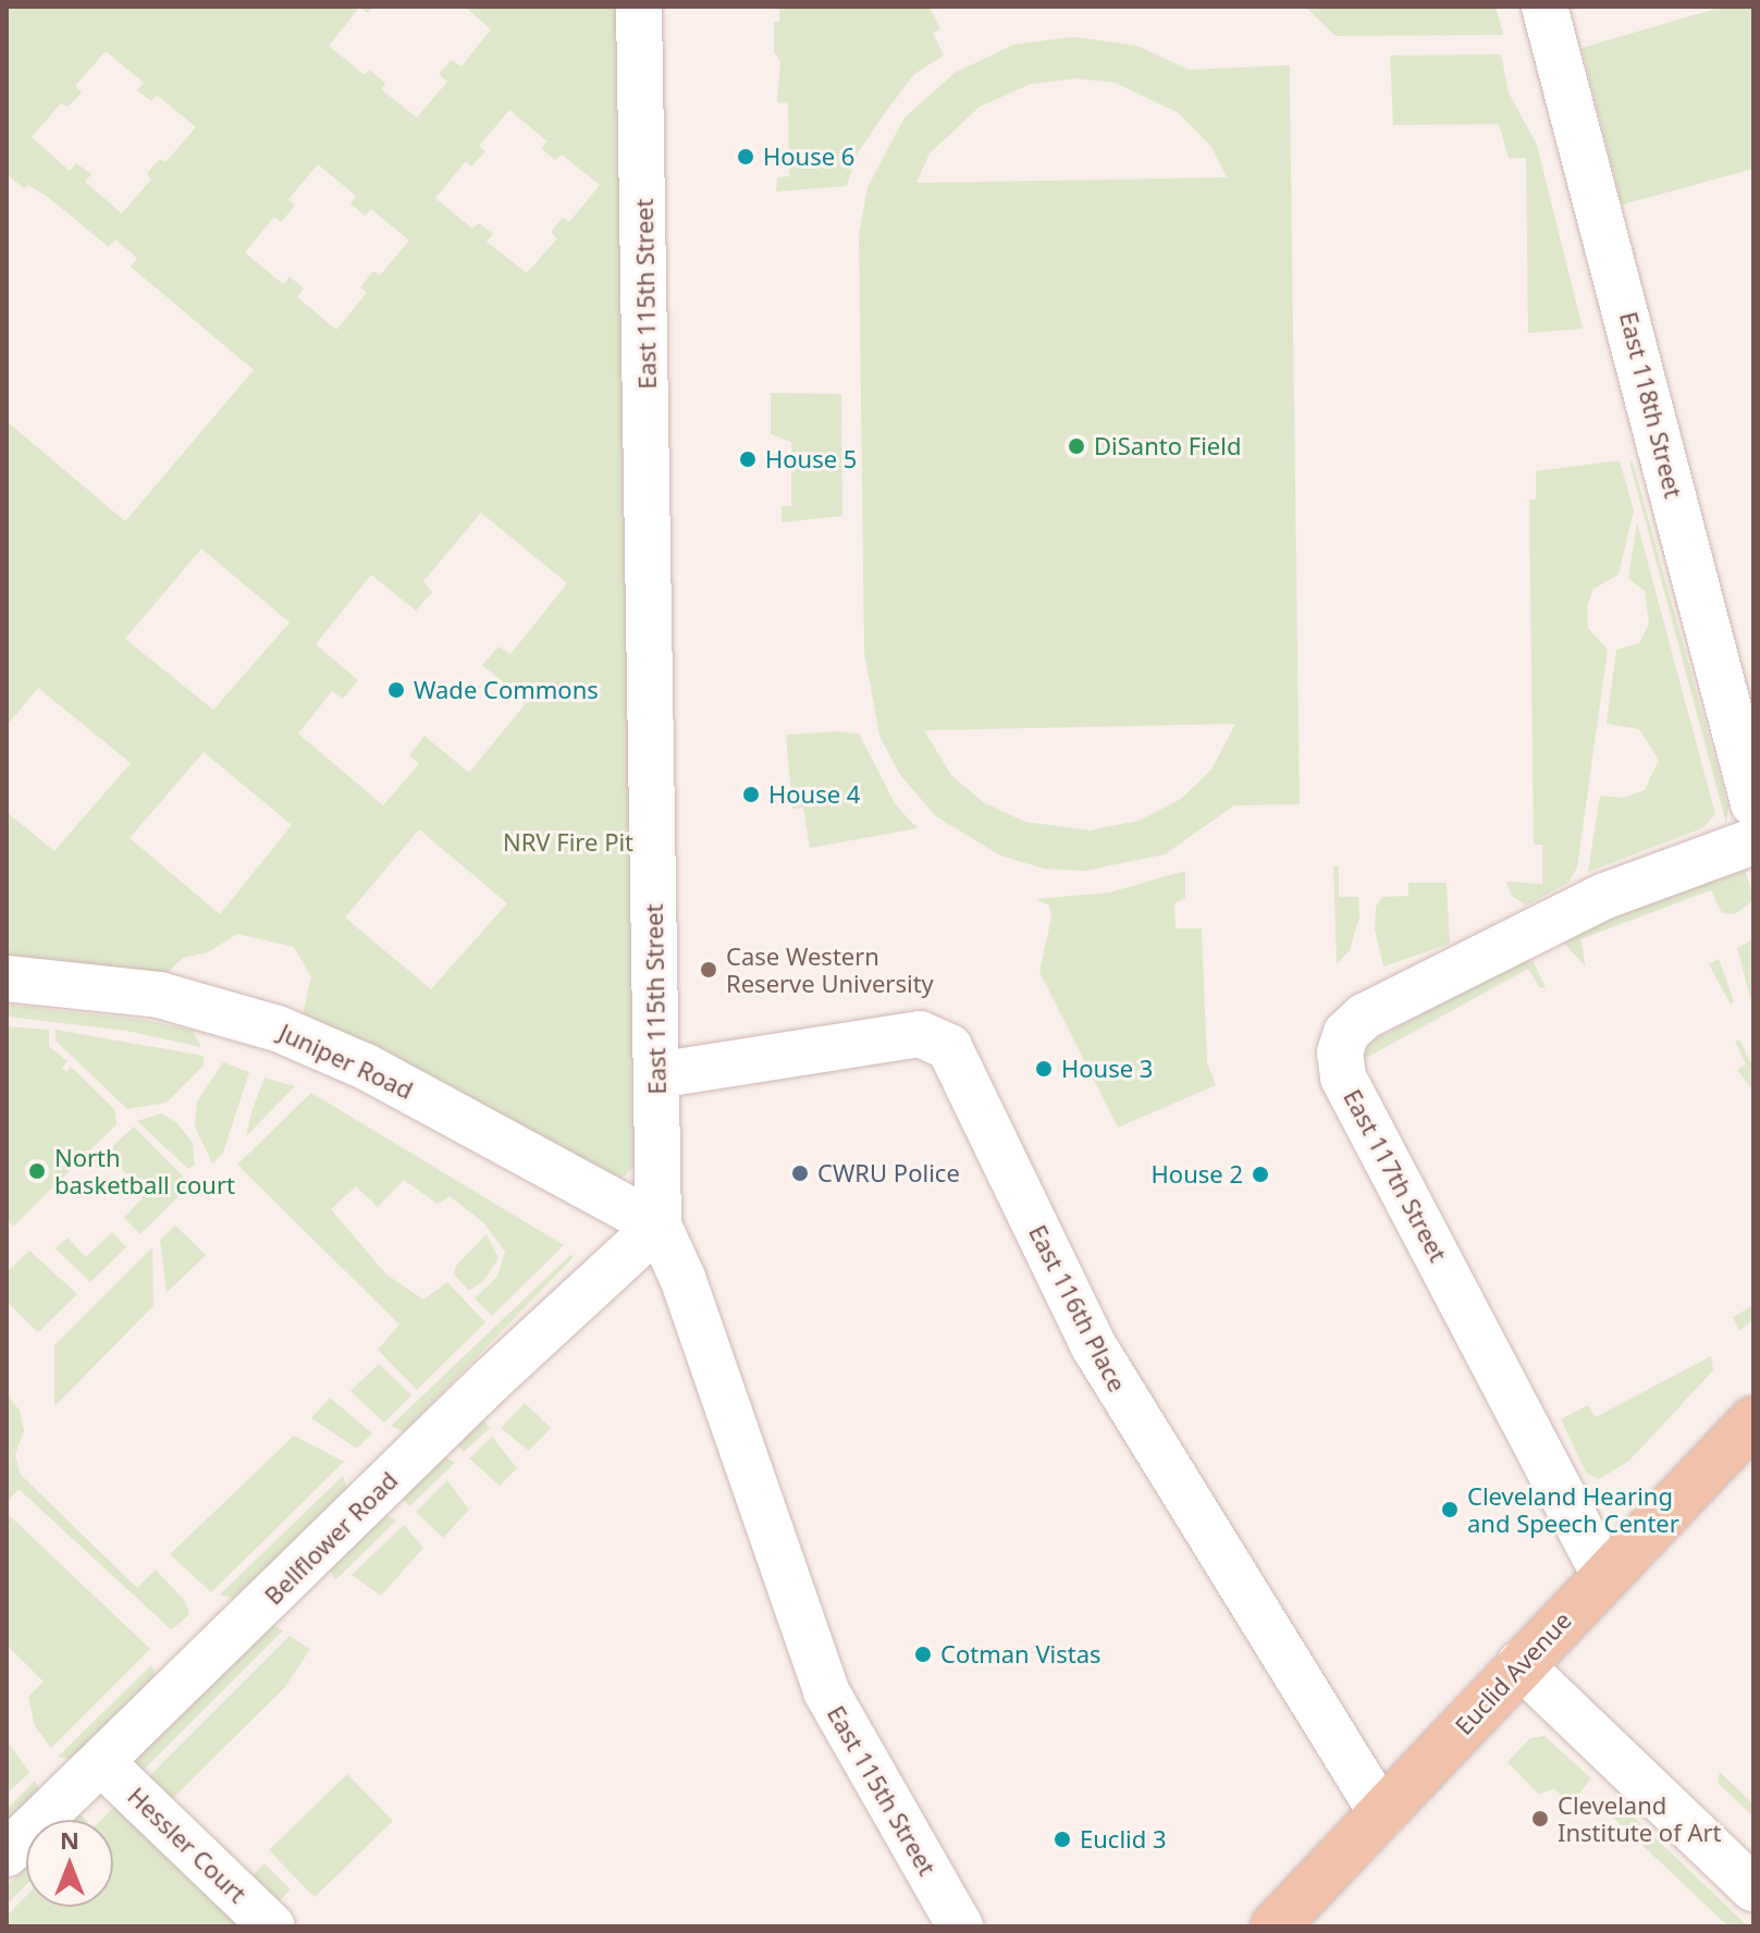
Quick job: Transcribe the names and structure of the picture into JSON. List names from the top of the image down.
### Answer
{
  "streets": {
    "main road": ["Euclid Avenue"],
    "street": [
      "East 115th Street",
      "East 118th Street",
      "Juniper Road",
      "East 117th Street",
      "East 116th Place",
      "Bellflower Road",
      "Hessler Court"
    ]
  },
  "crossings": [
    ["East 115th Street", "Juniper Road"],
    ["East 115th Street", "East 116th Place"],
    ["East 115th Street", "Bellflower Road"],
    ["Juniper Road", "Bellflower Road"],
    ["East 117th Street", "Euclid Avenue"],
    ["East 116th Place", "Euclid Avenue"],
    ["Bellflower Road", "Hessler Court"]
  ],
  "parks": ["NRV Fire Pit"],
  "places": [
    "House 6",
    "DiSanto Field",
    "House 5",
    "Wade Commons",
    "House 4",
    "Case Western Reserve University",
    "House 3",
    "North basketball court",
    "CWRU Police",
    "House 2",
    "Cleveland Hearing and Speech Center",
    "Cotman Vistas",
    "Cleveland Institute of Art",
    "Euclid 3"
  ],
  "north": "top"
}
